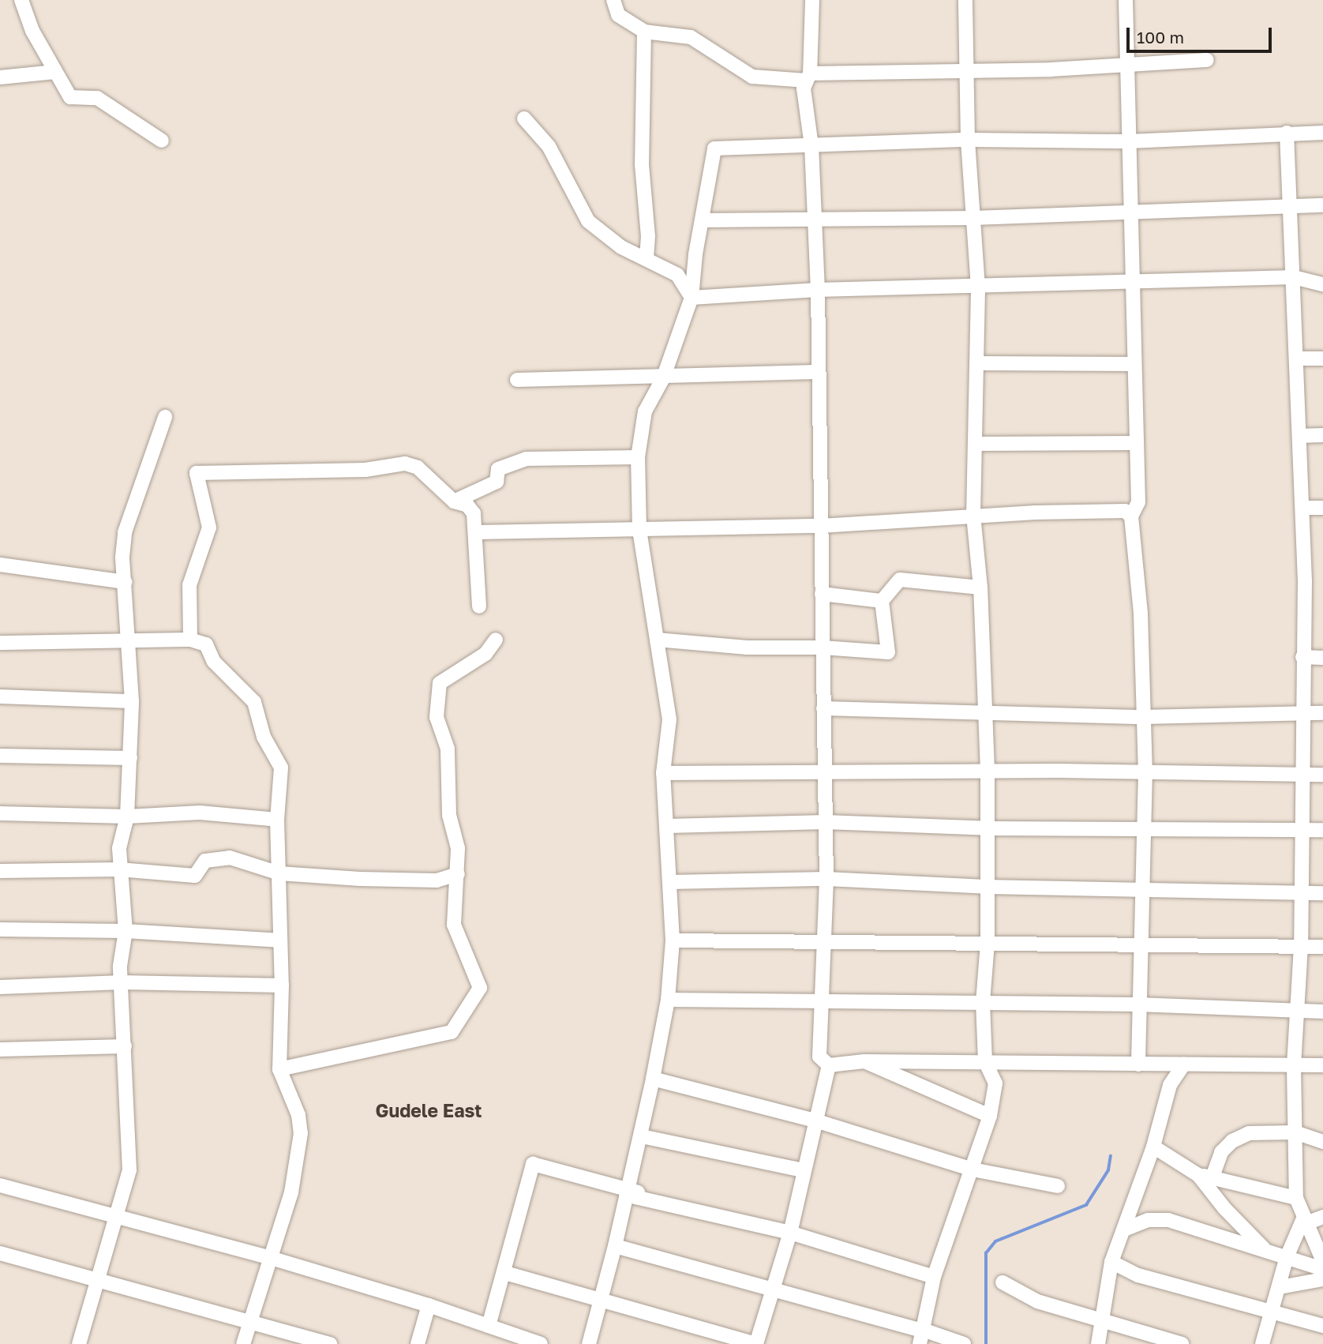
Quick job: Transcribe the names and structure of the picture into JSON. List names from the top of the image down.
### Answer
{
  "districts": ["Gudele East"],
  "scale_bar": "100 m"
}
